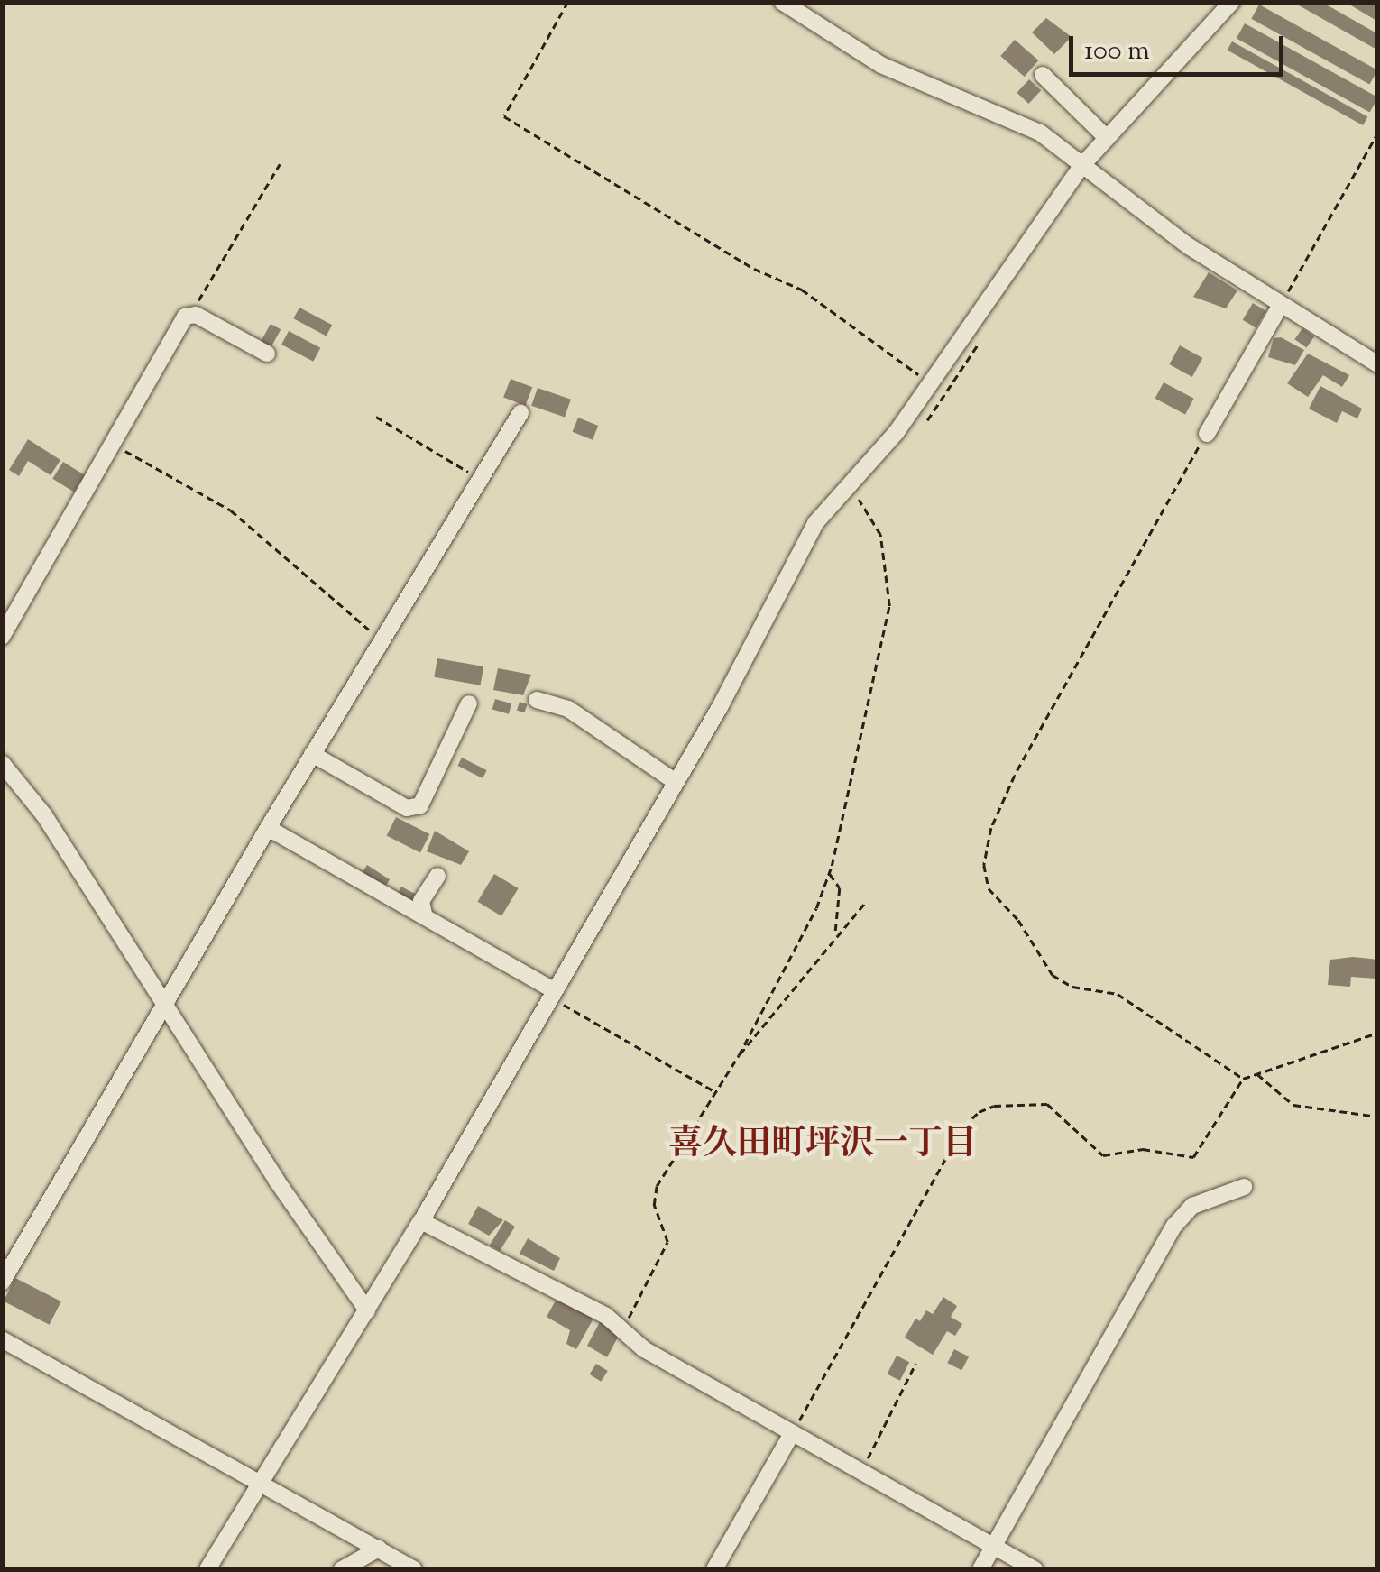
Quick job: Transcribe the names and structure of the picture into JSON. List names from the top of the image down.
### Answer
{
  "districts": ["喜久田町坪沢一丁目"],
  "scale_bar": "100 m"
}
